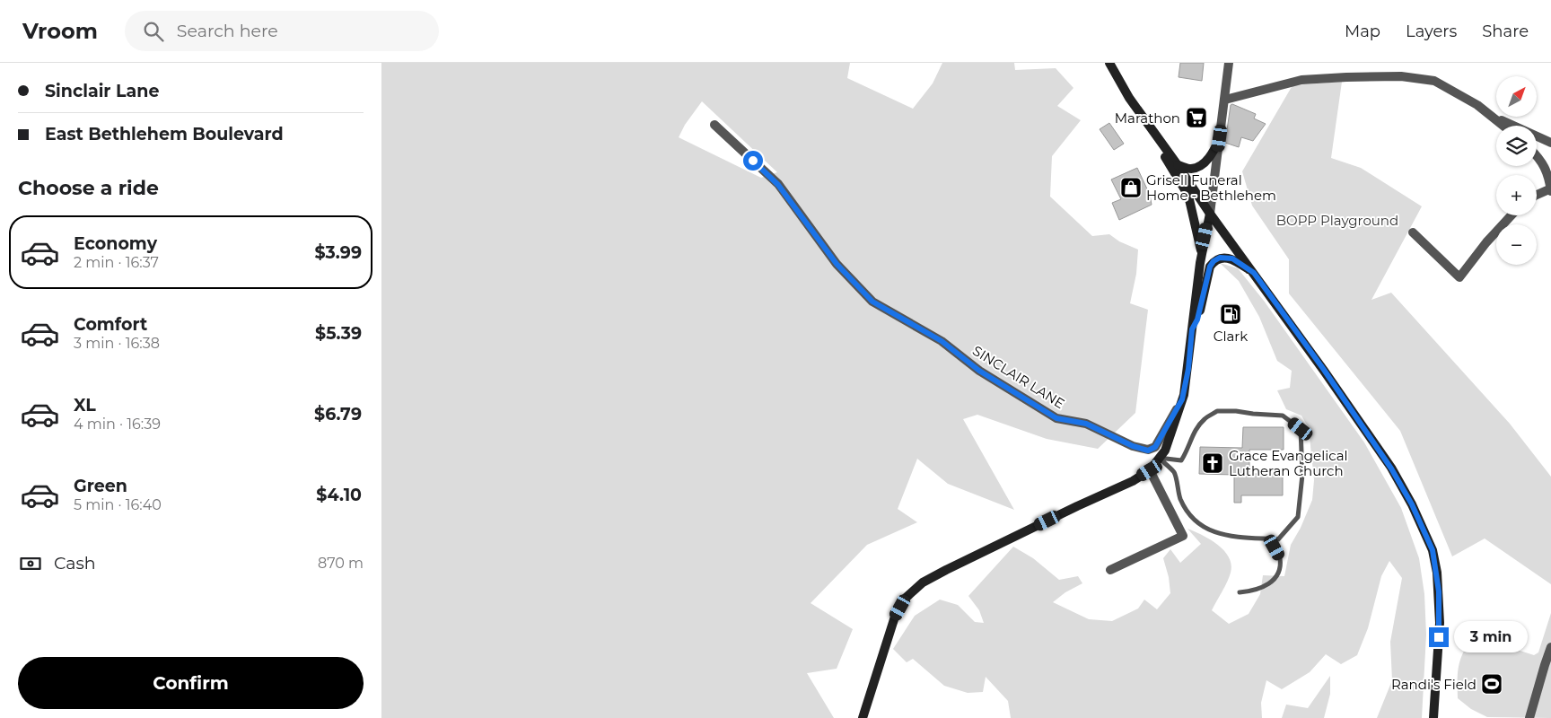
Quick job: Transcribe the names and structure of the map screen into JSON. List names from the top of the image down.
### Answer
{
  "streets": {
    "street": ["SINCLAIR LANE"]
  },
  "parks": ["BOPP Playground"],
  "places": {
    "supermarket": ["Marathon"],
    "shop": ["Grisell Funeral Home - Bethlehem"],
    "fuel station": ["Clark"],
    "church": ["Grace Evangelical Lutheran Church"],
    "sports": ["Randi's Field"]
  },
  "north": "top right",
  "page": {
    "header": "Vroom",
    "search": "Search here",
    "nav": ["Map", "Layers", "Share"],
    "banner": ["Sinclair Lane", "East Bethlehem Boulevard"],
    "map_buttons": ["+", "−"],
    "heading": "Choose a ride",
    "list": [
      {
        "name": "Economy",
        "note": "2 min · 16:37",
        "value": "$3.99"
      },
      {
        "name": "Comfort",
        "note": "3 min · 16:38",
        "value": "$5.39"
      },
      {
        "name": "XL",
        "note": "4 min · 16:39",
        "value": "$6.79"
      },
      {
        "name": "Green",
        "note": "5 min · 16:40",
        "value": "$4.10"
      }
    ],
    "pay": ["Cash", "870 m"],
    "bubble": "3 min",
    "buttons": "Confirm"
  }
}
